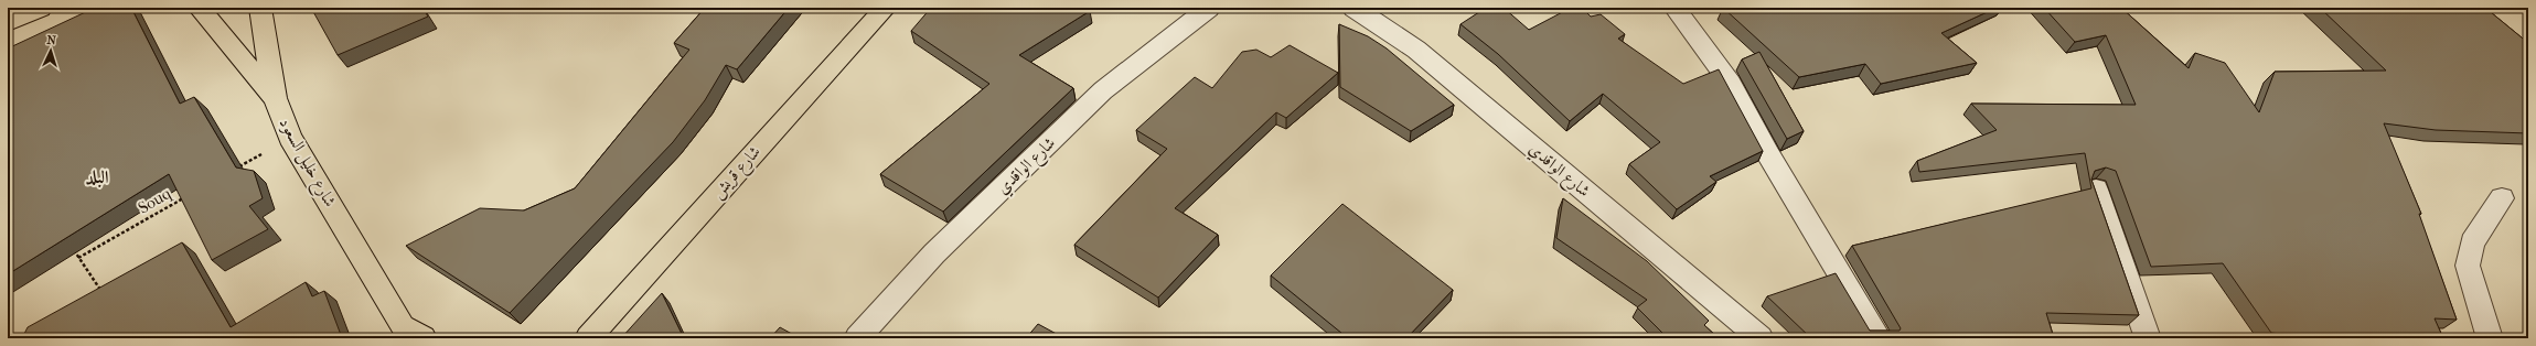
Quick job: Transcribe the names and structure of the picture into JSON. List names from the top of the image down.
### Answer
{
  "streets": {
    "main road": ["شارع خليل السعود", "شارع قريش"],
    "street": ["شارع الواقدي"],
    "path": ["Souq"]
  },
  "districts": ["البلد"],
  "north": "top"
}
